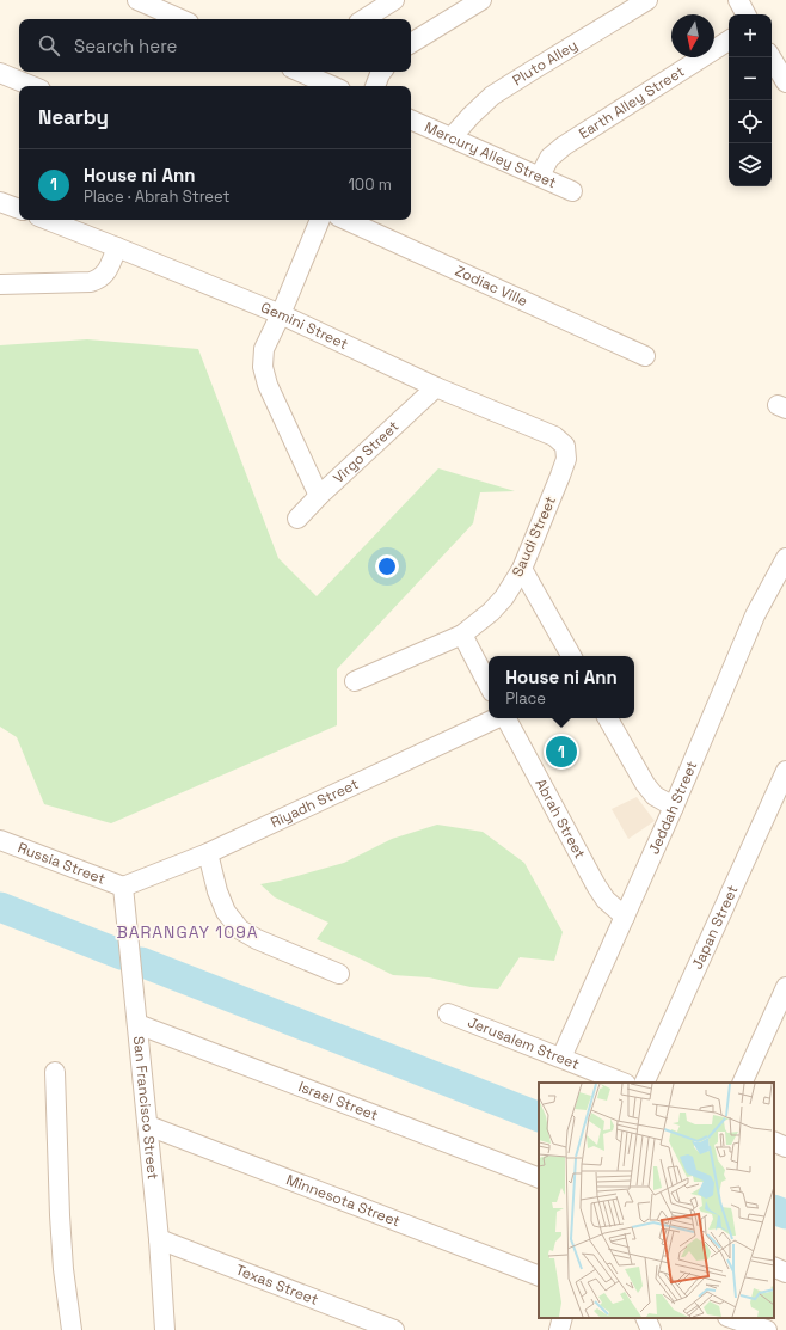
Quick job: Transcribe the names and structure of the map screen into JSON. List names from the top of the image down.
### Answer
{
  "streets": {
    "street": [
      "Pluto Alley",
      "Earth Alley Street",
      "Mercury Alley Street",
      "Zodiac Ville",
      "Gemini Street",
      "Virgo Street",
      "Saudi Street",
      "Riyadh Street",
      "Jeddah Street",
      "Abrah Street",
      "Russia Street",
      "Japan Street",
      "Jerusalem Street",
      "Israel Street",
      "San Francisco Street",
      "Minnesota Street",
      "Texas Street"
    ]
  },
  "crossings": [
    ["Pluto Alley", "Mercury Alley Street"],
    ["Earth Alley Street", "Mercury Alley Street"],
    ["Gemini Street", "Virgo Street"],
    ["Gemini Street", "Saudi Street"],
    ["Riyadh Street", "Russia Street"],
    ["Riyadh Street", "San Francisco Street"],
    ["Jeddah Street", "Abrah Street"],
    ["Jeddah Street", "Jerusalem Street"],
    ["Russia Street", "San Francisco Street"],
    ["Israel Street", "San Francisco Street"],
    ["San Francisco Street", "Minnesota Street"],
    ["San Francisco Street", "Texas Street"]
  ],
  "districts": ["BARANGAY 109A"],
  "north": "bottom",
  "page": {
    "map_buttons": ["+", "−"],
    "search": "Search here",
    "heading": "Nearby",
    "list": [
      {
        "mark": "1",
        "name": "House ni Ann",
        "note": "Place · Abrah Street",
        "value": "100 m"
      }
    ],
    "popup": ["House ni Ann", "Place"],
    "pins": "1"
  }
}
